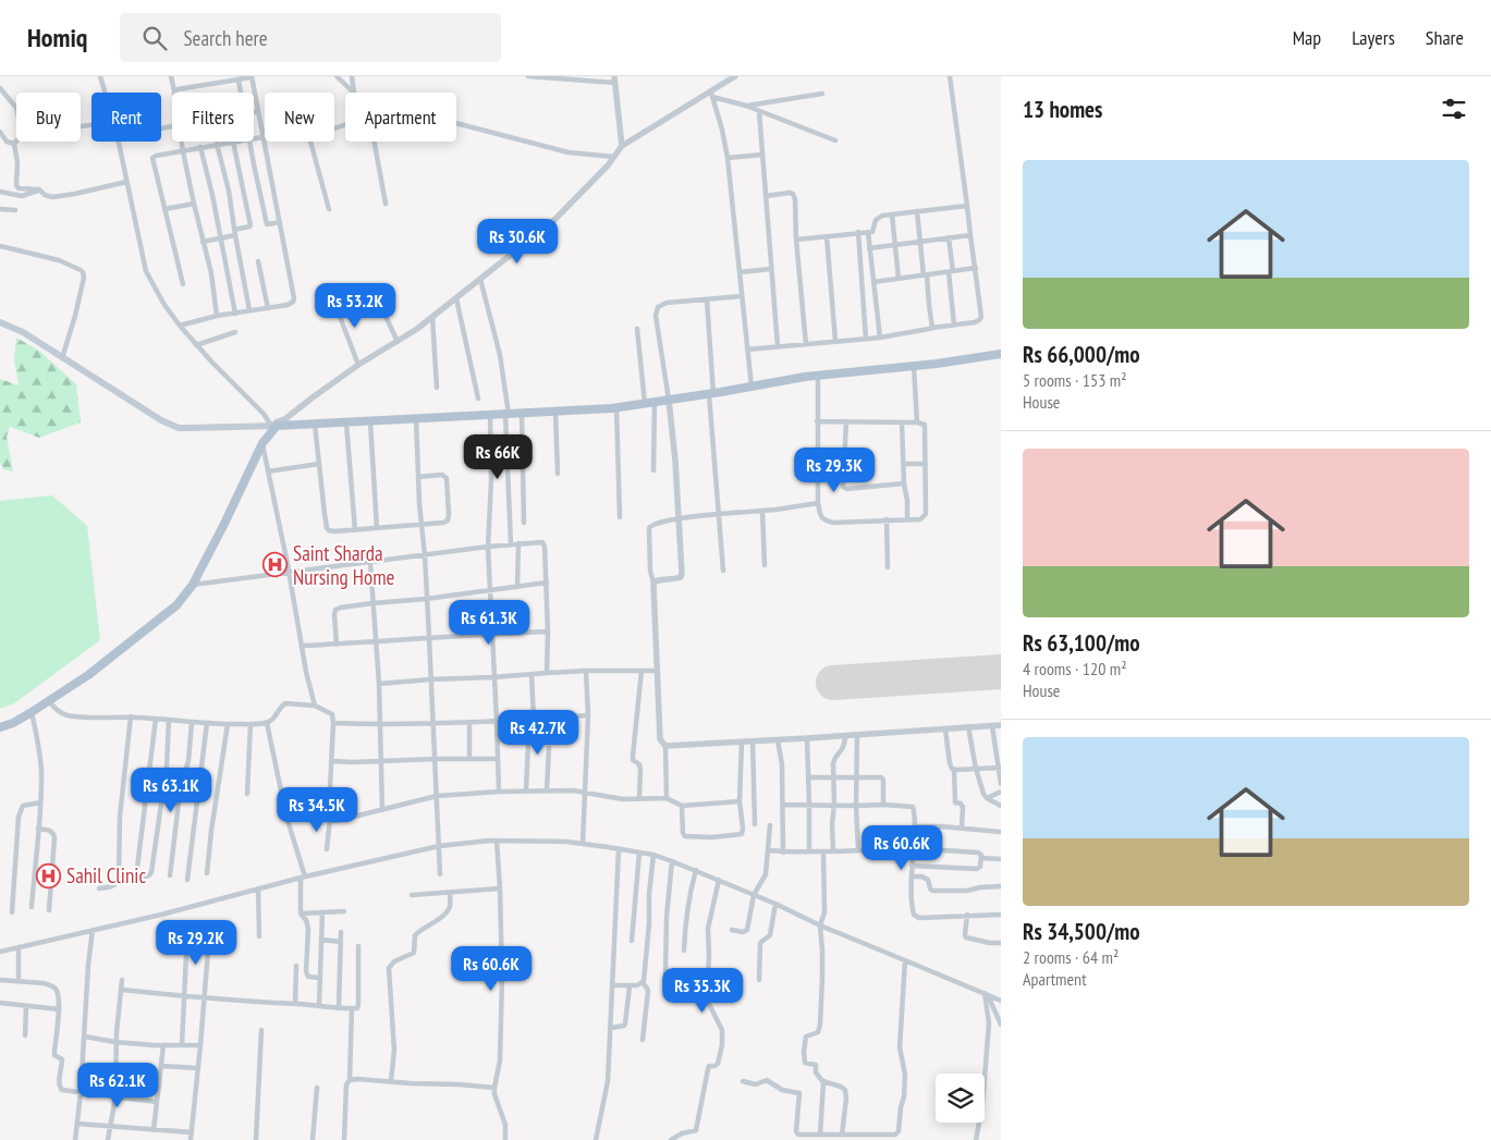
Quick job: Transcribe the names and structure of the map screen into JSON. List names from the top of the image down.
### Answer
{
  "places": {
    "hospital": ["Saint Sharda Nursing Home", "Sahil Clinic"]
  },
  "page": {
    "header": "Homiq",
    "search": "Search here",
    "nav": ["Map", "Layers", "Share"],
    "heading": "13 homes",
    "chip": [
      "Buy",
      "Rent",
      "Filters",
      "New",
      "Apartment"
    ],
    "list": [
      {
        "name": "Rs 66,000/mo",
        "note": "5 rooms · 153 m² · House"
      },
      {
        "name": "Rs 63,100/mo",
        "note": "4 rooms · 120 m² · House"
      },
      {
        "name": "Rs 34,500/mo",
        "note": "2 rooms · 64 m² · Apartment"
      }
    ],
    "price": [
      "Rs 30.6K",
      "Rs 53.2K",
      "Rs 66K",
      "Rs 29.3K",
      "Rs 61.3K",
      "Rs 42.7K",
      "Rs 63.1K",
      "Rs 34.5K",
      "Rs 60.6K",
      "Rs 29.2K",
      "Rs 60.6K",
      "Rs 35.3K",
      "Rs 62.1K"
    ]
  }
}
